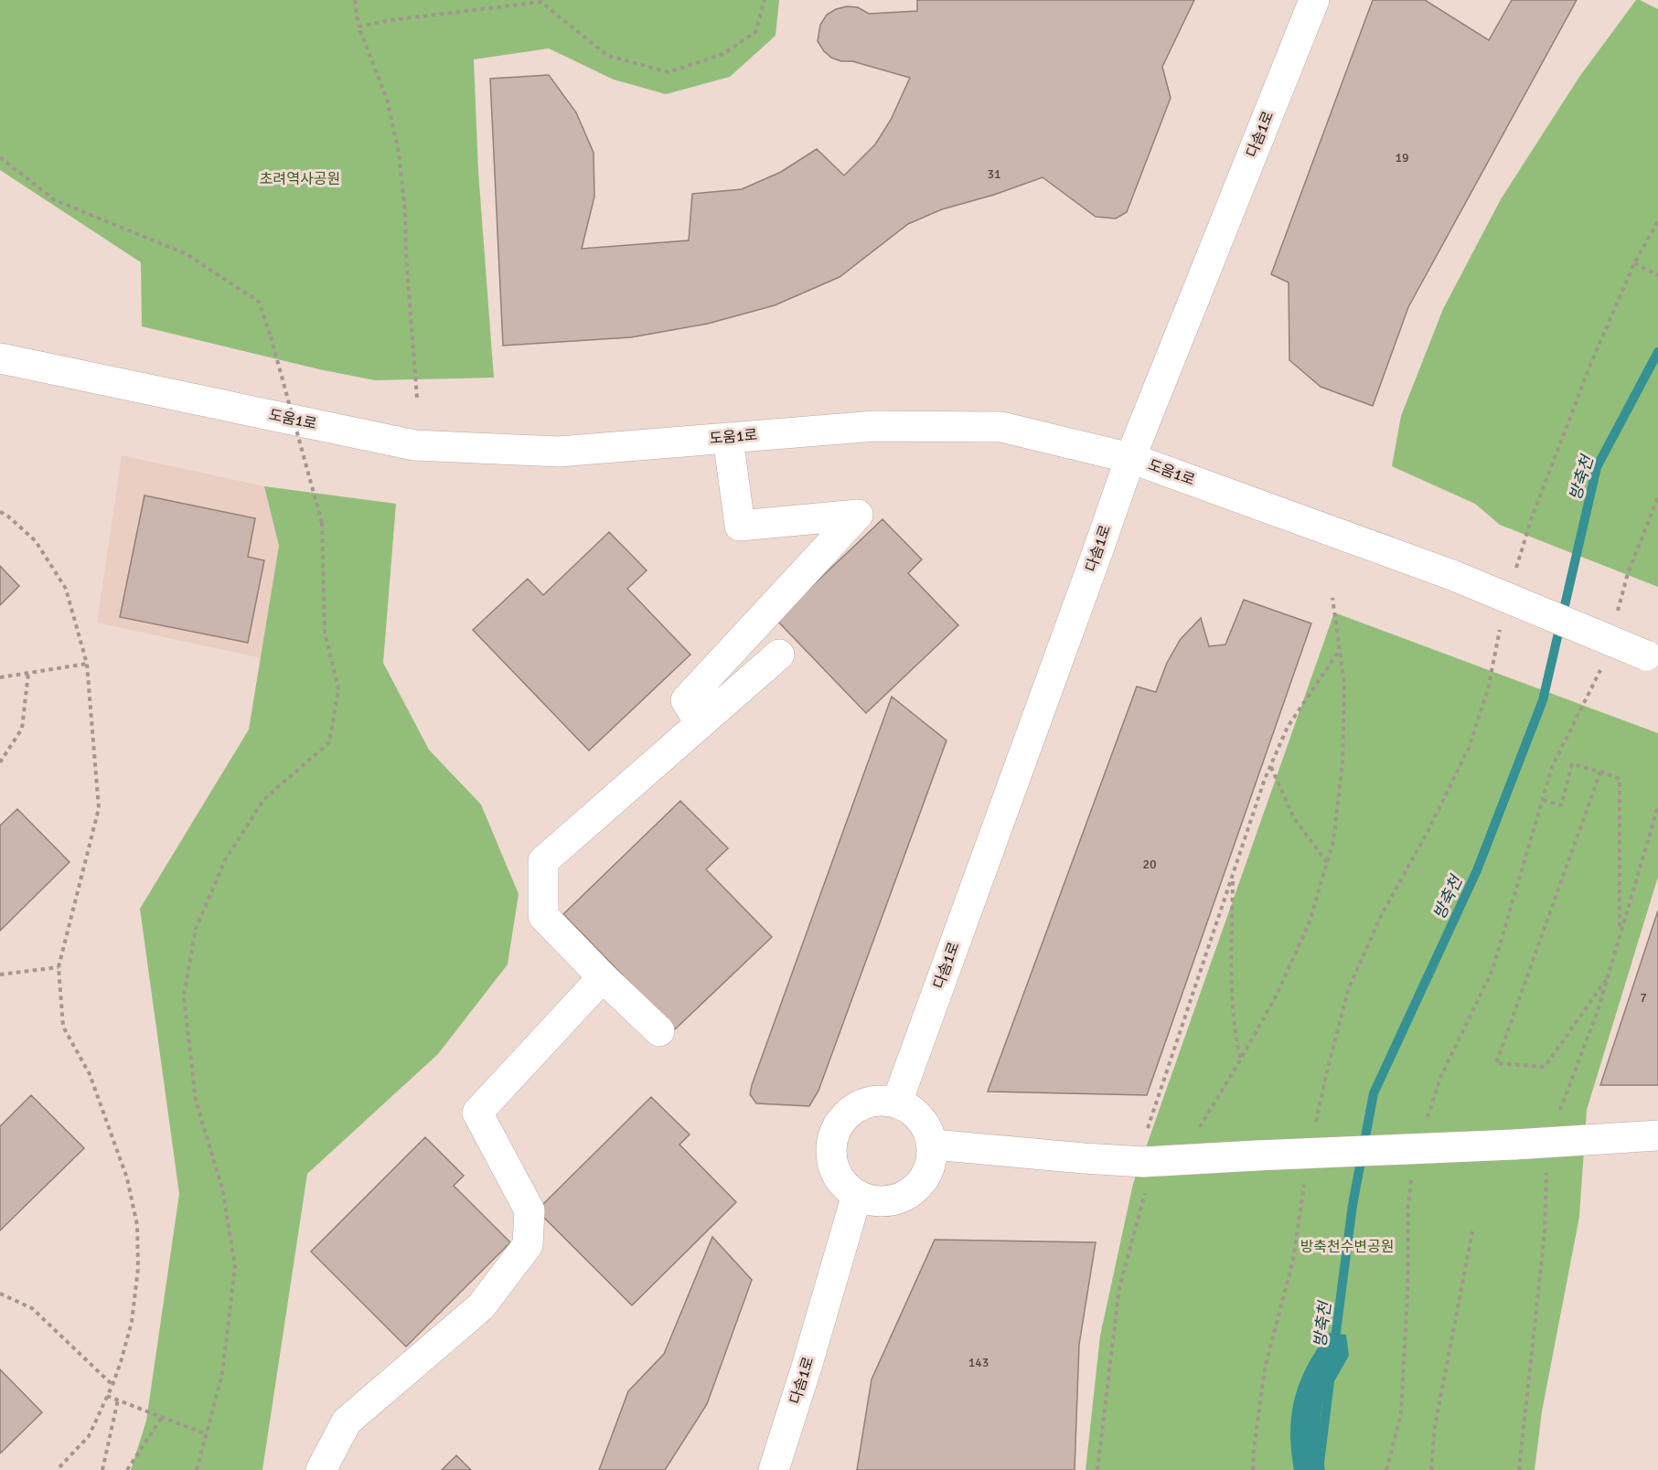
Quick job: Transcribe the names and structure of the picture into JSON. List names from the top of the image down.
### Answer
{
  "streets": {
    "street": ["다솜1로", "도움1로"]
  },
  "crossings": [
    ["다솜1로", "도움1로"]
  ],
  "water": ["방축천"],
  "parks": ["초려역사공원", "방축천수변공원"],
  "house_numbers": [
    "19",
    "31",
    "20",
    "7",
    "143"
  ]
}
